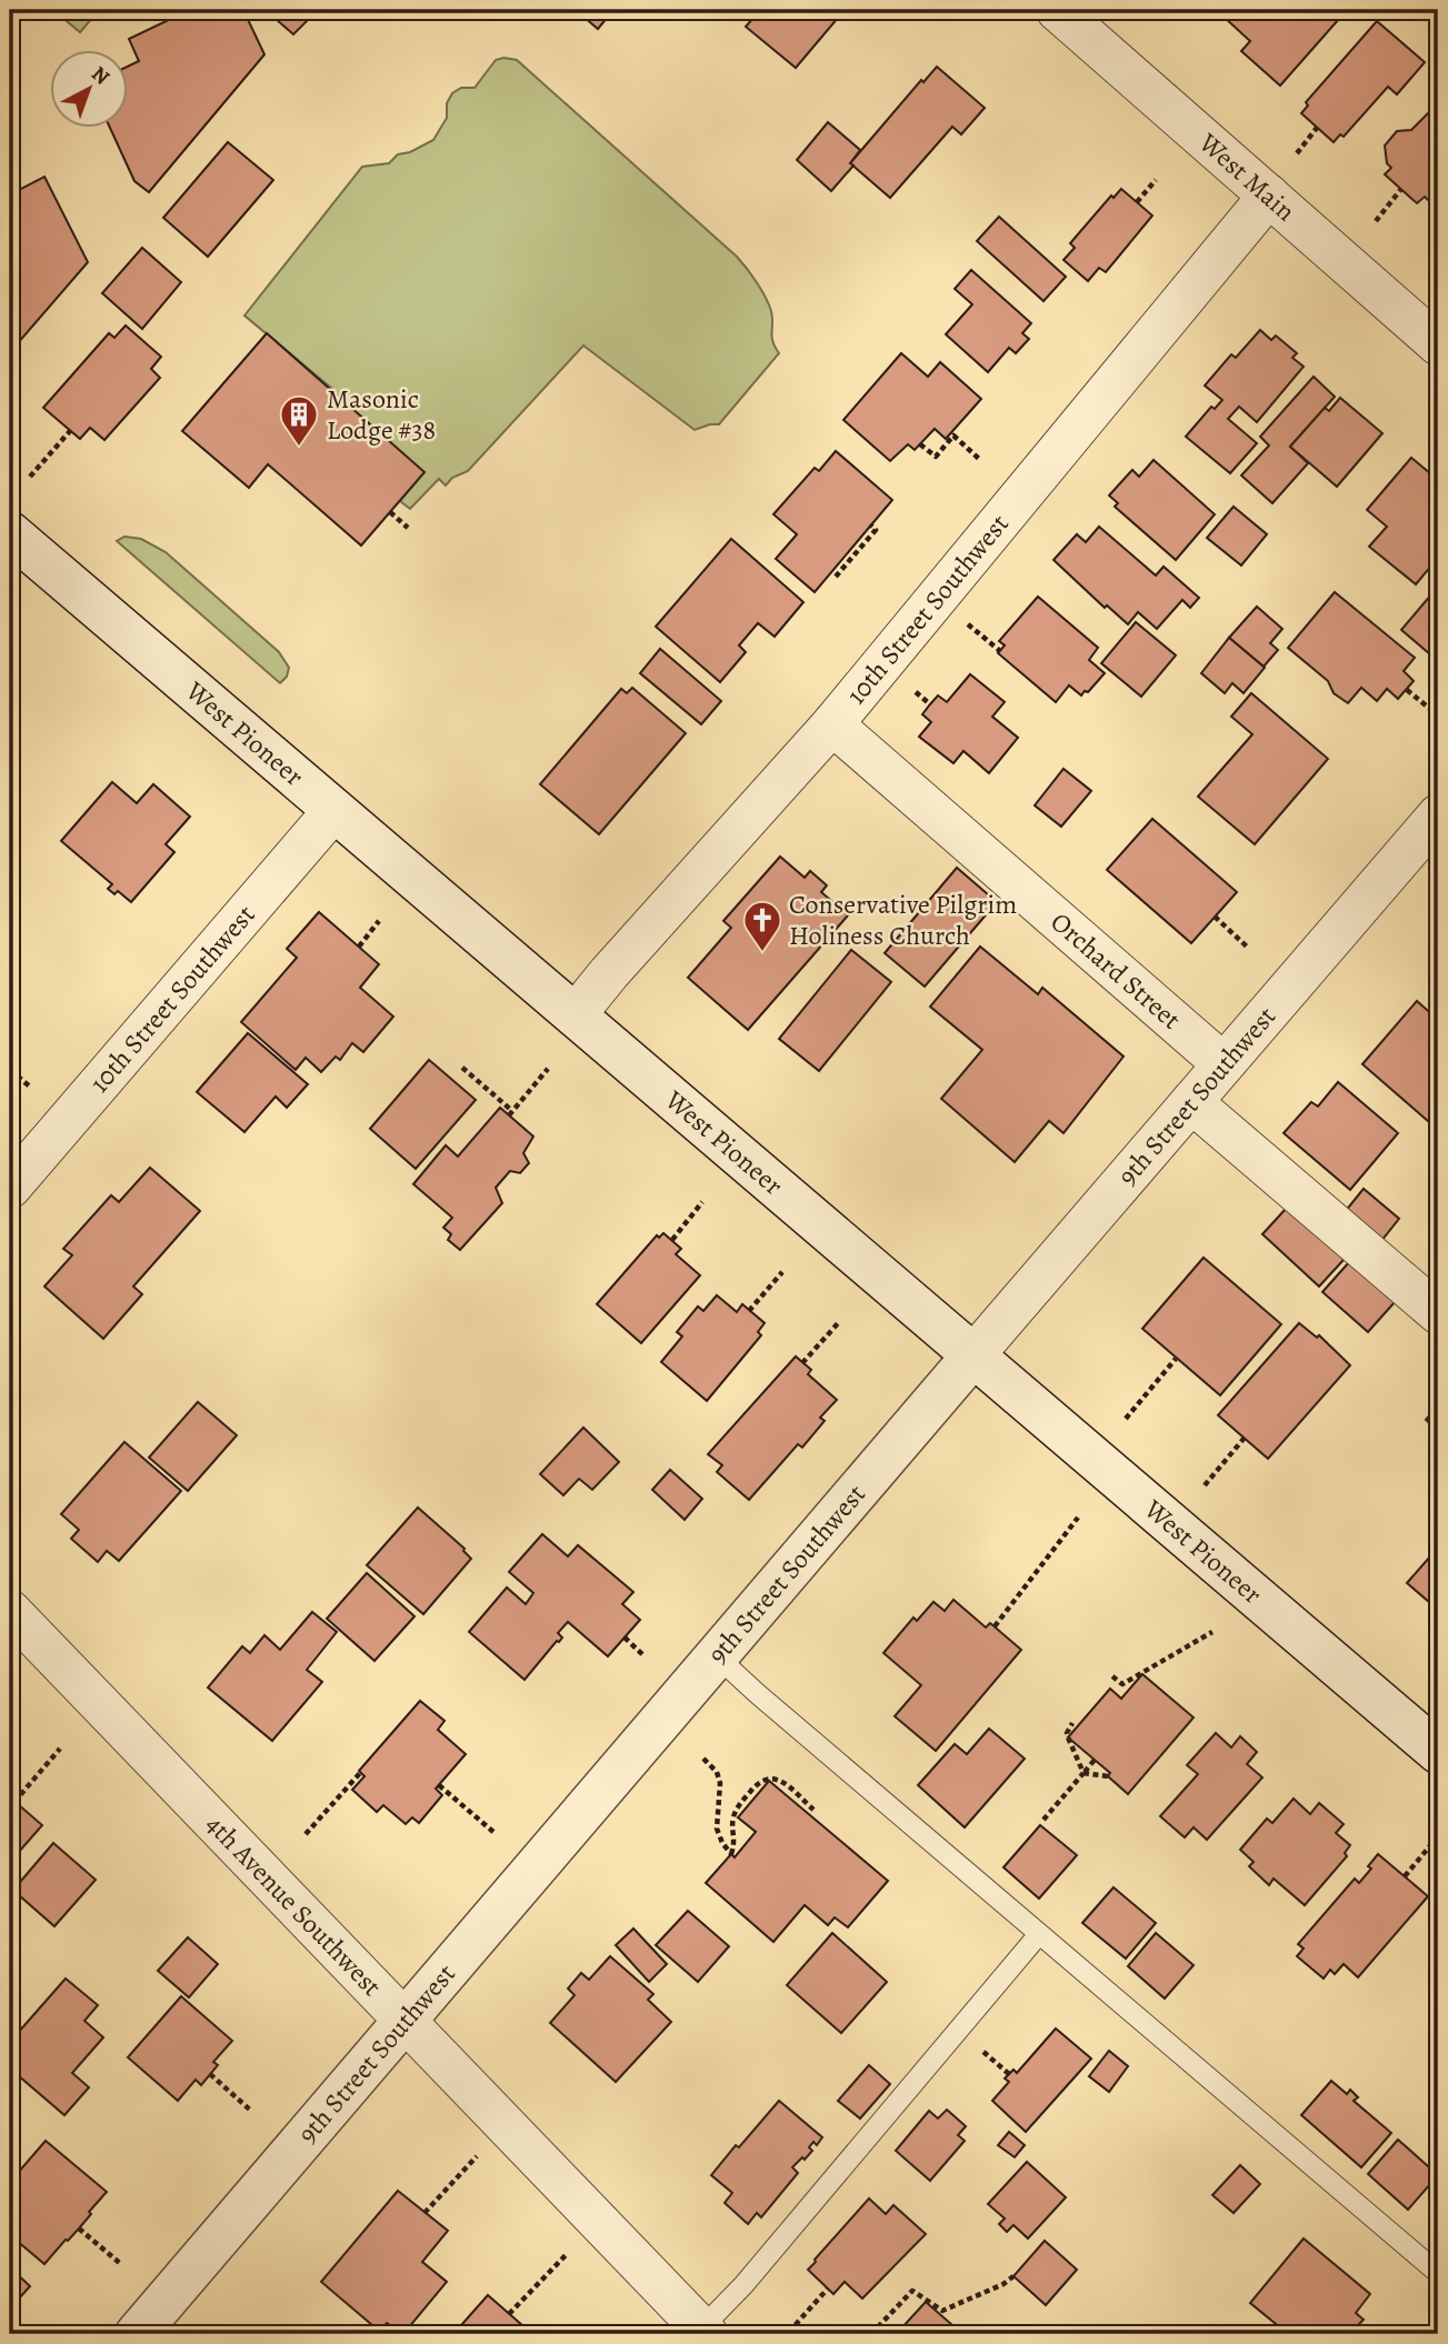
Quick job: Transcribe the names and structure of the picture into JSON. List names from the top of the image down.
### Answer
{
  "streets": {
    "main road": ["West Pioneer", "9th Street Southwest"],
    "street": [
      "West Main",
      "10th Street Southwest",
      "Orchard Street",
      "4th Avenue Southwest"
    ]
  },
  "crossings": [
    ["West Main", "10th Street Southwest"],
    ["10th Street Southwest", "West Pioneer"],
    ["10th Street Southwest", "Orchard Street"],
    ["West Pioneer", "9th Street Southwest"],
    ["Orchard Street", "9th Street Southwest"],
    ["9th Street Southwest", "4th Avenue Southwest"]
  ],
  "places": {
    "building": ["Masonic Lodge #38"],
    "church": ["Conservative Pilgrim Holiness Church"]
  },
  "north": "top right"
}
